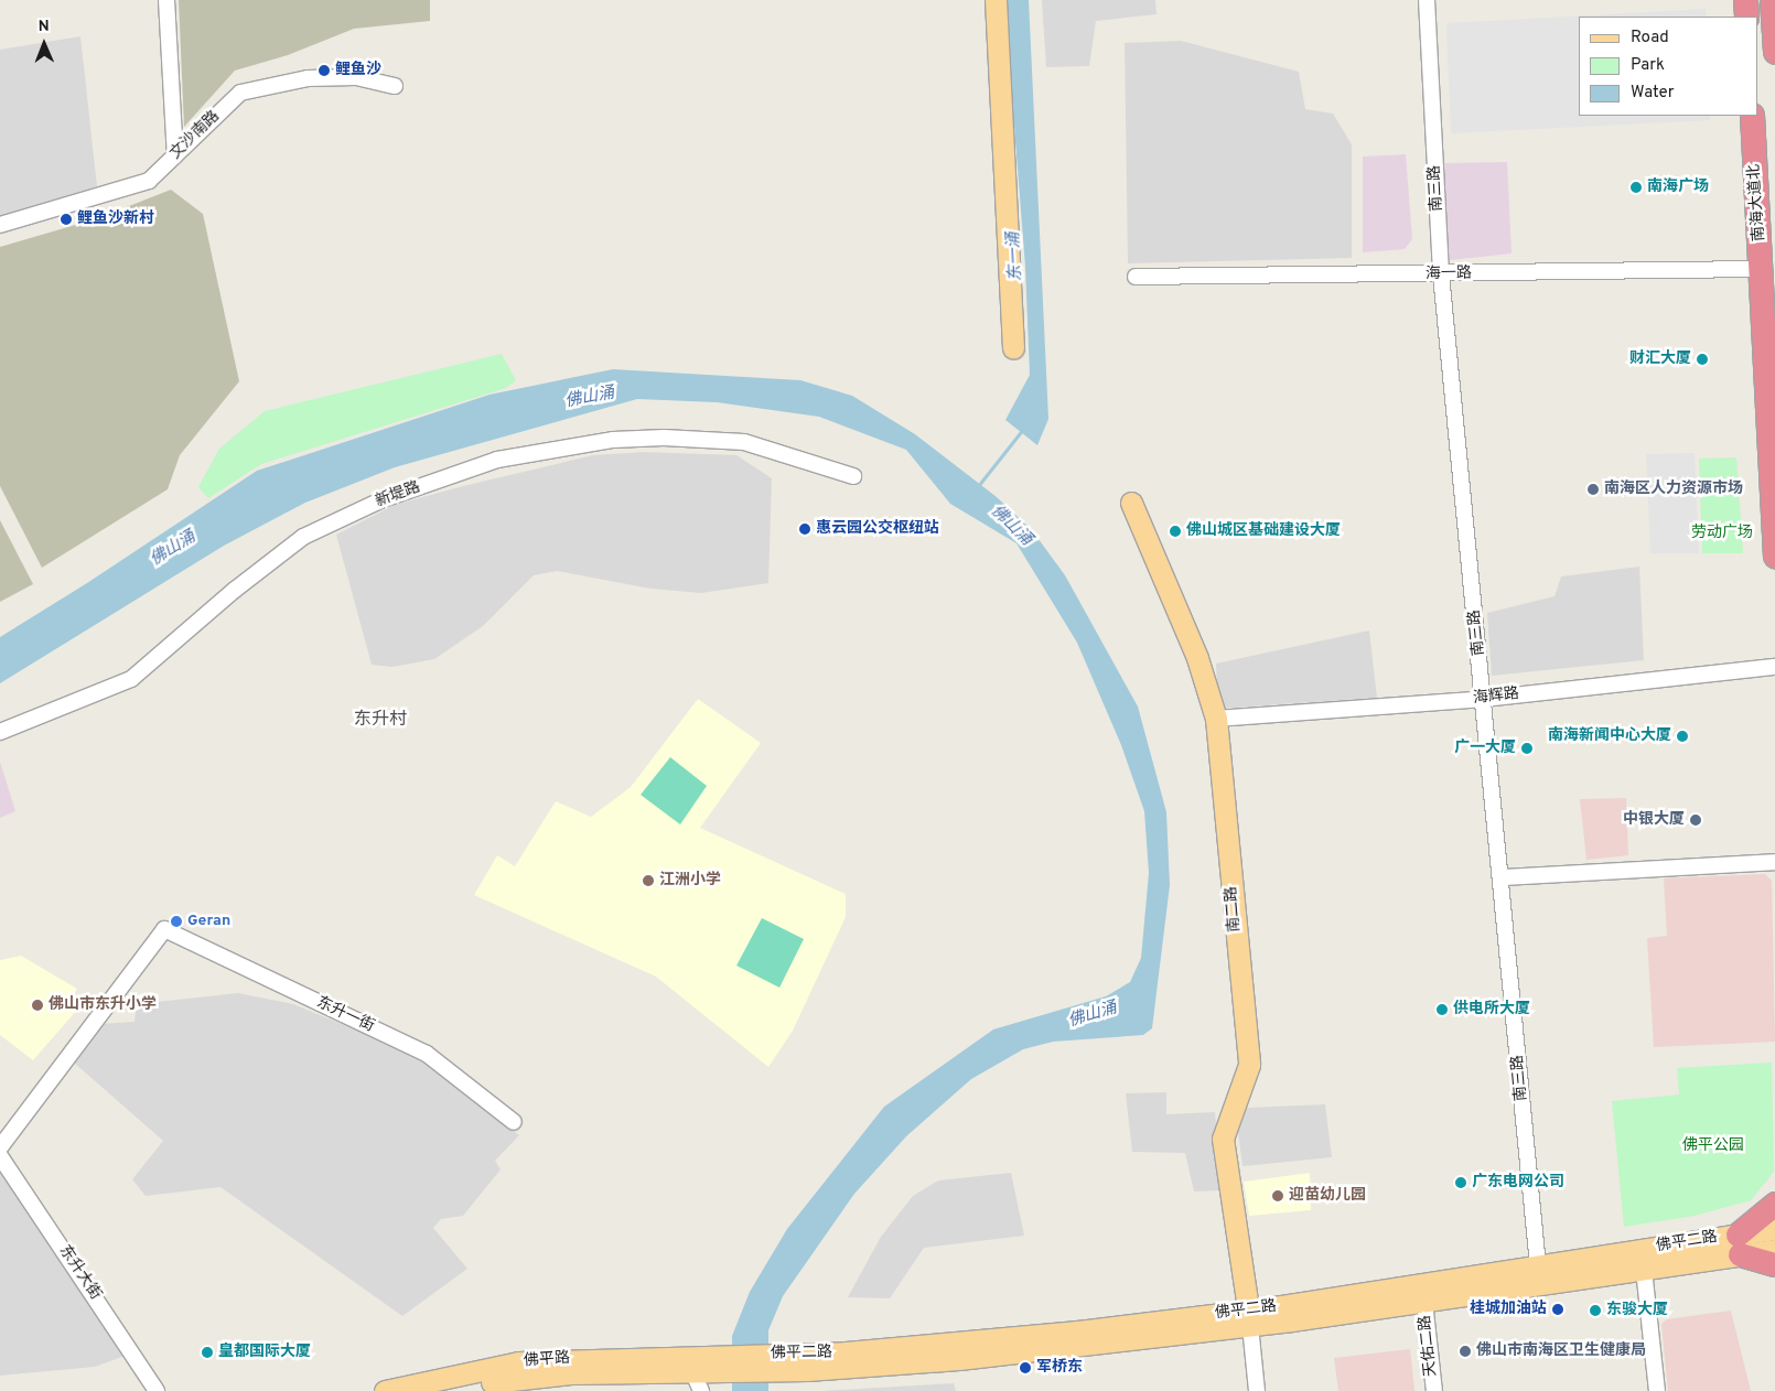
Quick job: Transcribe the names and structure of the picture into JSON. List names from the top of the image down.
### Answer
{
  "streets": {
    "highway": ["南海大道北"],
    "main road": ["南二路", "佛平二路", "佛平路"],
    "street": [
      "文沙南路",
      "南三路",
      "海一路",
      "新堤路",
      "海辉路",
      "东升一街",
      "东升大街",
      "天佑二路"
    ]
  },
  "crossings": [
    ["南三路", "海一路"],
    ["南三路", "海辉路"],
    ["南三路", "佛平二路"],
    ["南海大道北", "海一路"],
    ["海辉路", "南二路"],
    ["南二路", "佛平二路"],
    ["佛平二路", "天佑二路"],
    ["佛平二路", "佛平路"]
  ],
  "districts": ["东升村"],
  "water": ["东一涌", "佛山涌"],
  "parks": ["劳动广场", "佛平公园"],
  "places": [
    "鲤鱼沙",
    "南海广场",
    "鲤鱼沙新村",
    "财汇大厦",
    "南海区人力资源市场",
    "惠云园公交枢纽站",
    "佛山城区基础建设大厦",
    "南海新闻中心大厦",
    "广一大厦",
    "中银大厦",
    "江洲小学",
    "Geran",
    "佛山市东升小学",
    "供电所大厦",
    "广东电网公司",
    "迎苗幼儿园",
    "桂城加油站",
    "东骏大厦",
    "佛山市南海区卫生健康局",
    "皇都国际大厦",
    "军桥东"
  ],
  "legend": ["Road", "Park", "Water"],
  "north": "top"
}
